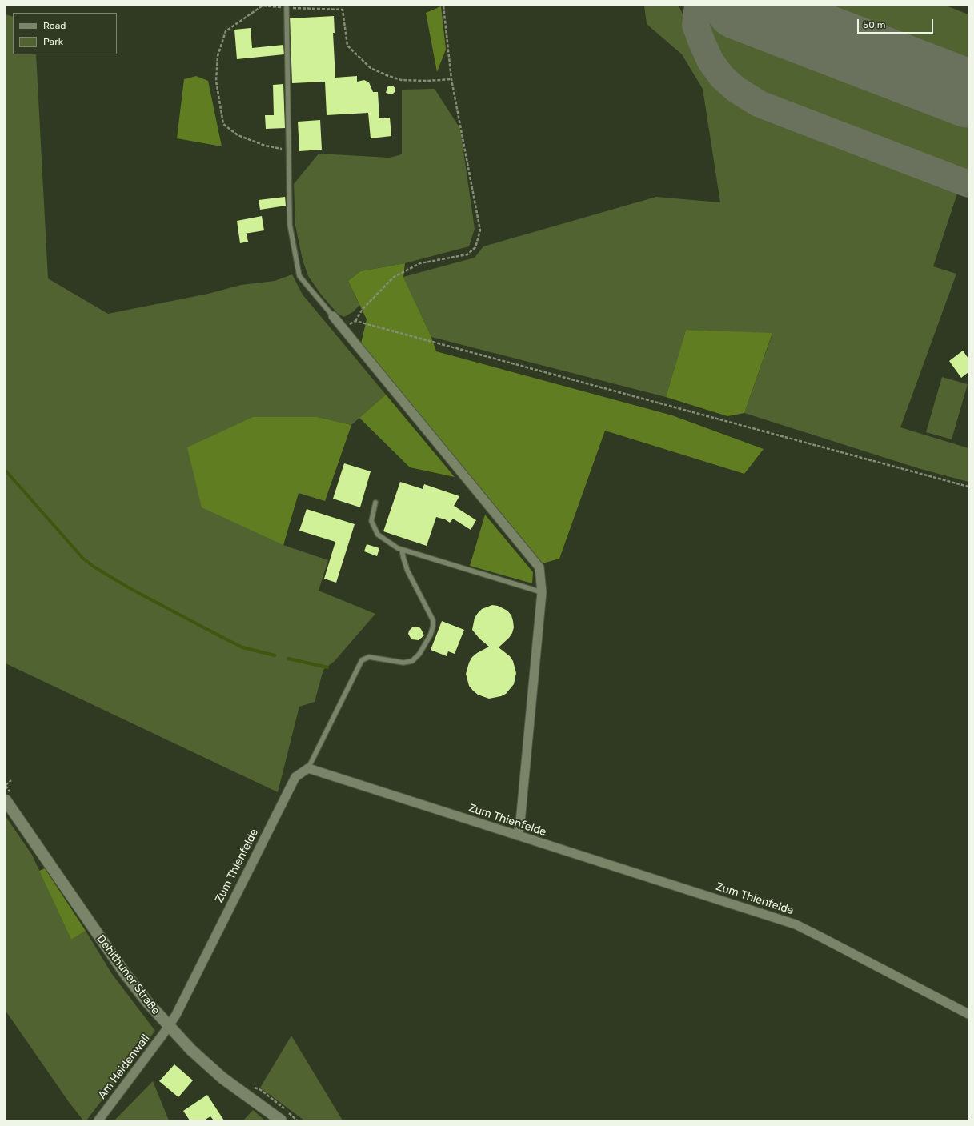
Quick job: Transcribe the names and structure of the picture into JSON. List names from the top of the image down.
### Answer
{
  "streets": {
    "street": ["Zum Thienfelde", "Dehlthuner Straße", "Am Heidenwall"]
  },
  "crossings": [
    ["Zum Thienfelde", "Dehlthuner Straße"],
    ["Zum Thienfelde", "Am Heidenwall"],
    ["Dehlthuner Straße", "Am Heidenwall"]
  ],
  "legend": ["Road", "Park"],
  "scale_bar": "50 m"
}
